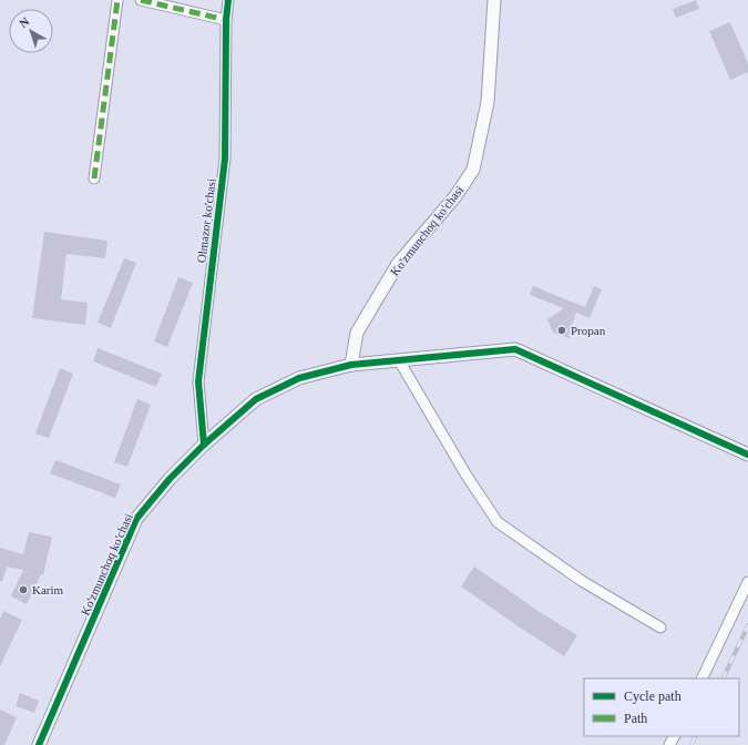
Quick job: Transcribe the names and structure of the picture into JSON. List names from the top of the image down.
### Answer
{
  "streets": {
    "street": ["Olmazor ko'chasi", "Ko'zmunchoq ko'chasi"]
  },
  "crossings": [
    ["Olmazor ko'chasi", "Ko'zmunchoq ko'chasi"]
  ],
  "places": ["Propan", "Karim"],
  "legend": ["Cycle path", "Path"],
  "north": "top left"
}
